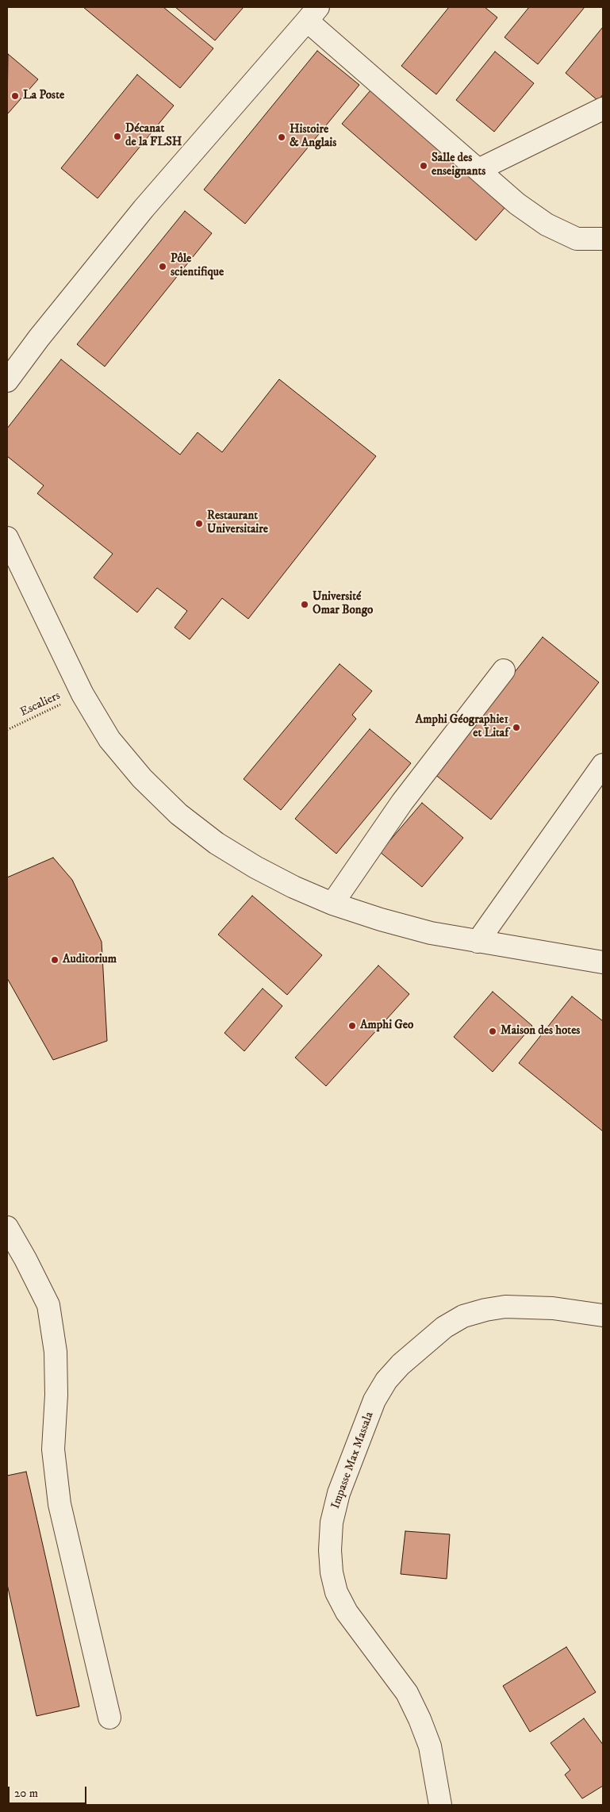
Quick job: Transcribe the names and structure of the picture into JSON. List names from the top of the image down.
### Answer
{
  "streets": {
    "street": ["Impasse Max Massala"],
    "path": ["Escaliers"]
  },
  "places": [
    "La Poste",
    "Décanat de la FLSH",
    "Histoire & Anglais",
    "Salle des enseignants",
    "Pôle scientifique",
    "Restaurant Universitaire",
    "Université Omar Bongo",
    "Amphi Géographie1 et Litaf",
    "Auditorium",
    "Amphi Geo",
    "Maison des hotes"
  ],
  "scale_bar": "20 m"
}
